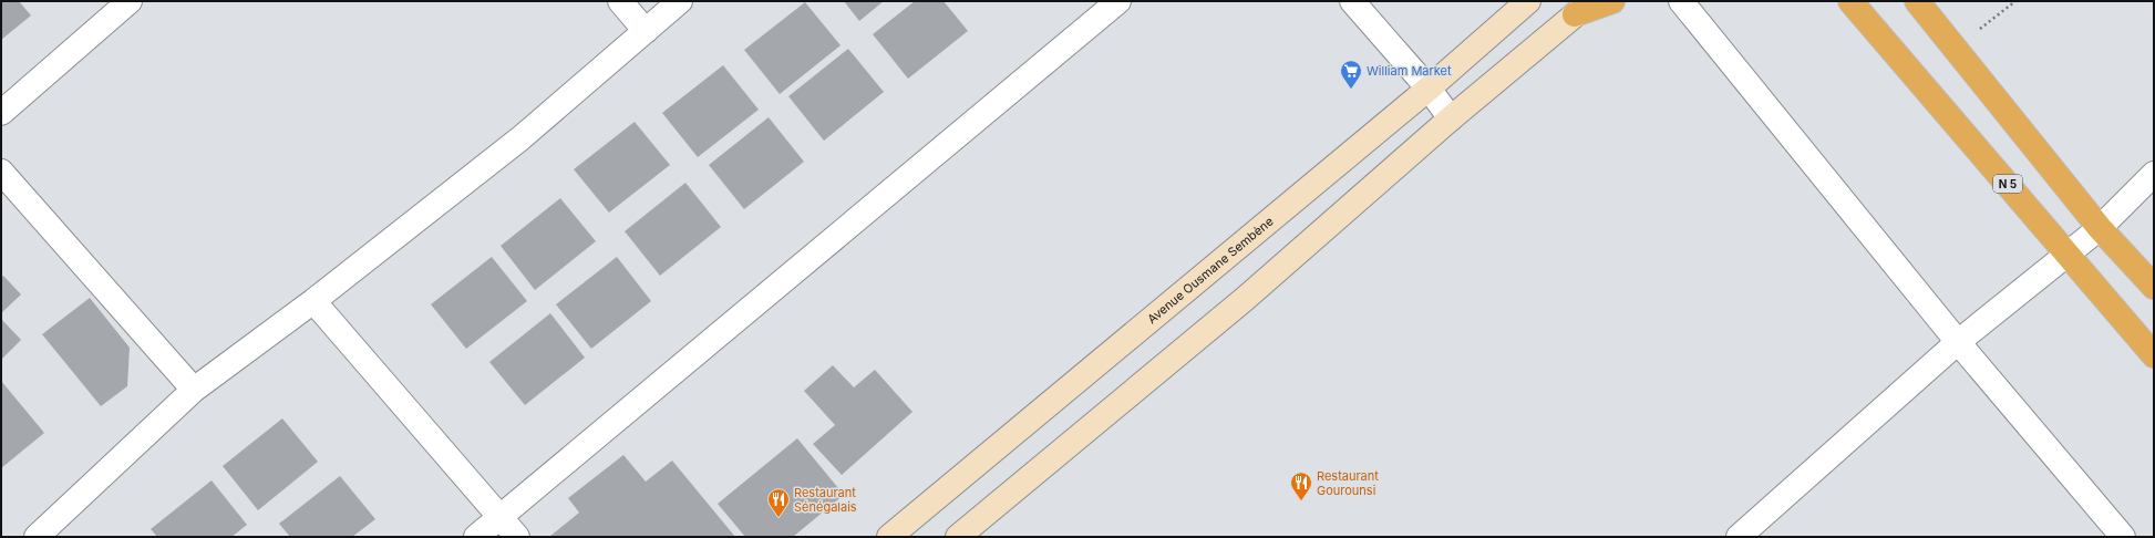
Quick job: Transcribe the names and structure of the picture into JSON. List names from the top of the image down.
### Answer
{
  "streets": {
    "highway": ["N 5"],
    "main road": ["Avenue Ousmane Sembène"]
  },
  "places": {
    "supermarket": ["William Market"],
    "restaurant": ["Restaurant Gourounsi", "Restaurant Sénégalais"]
  }
}
